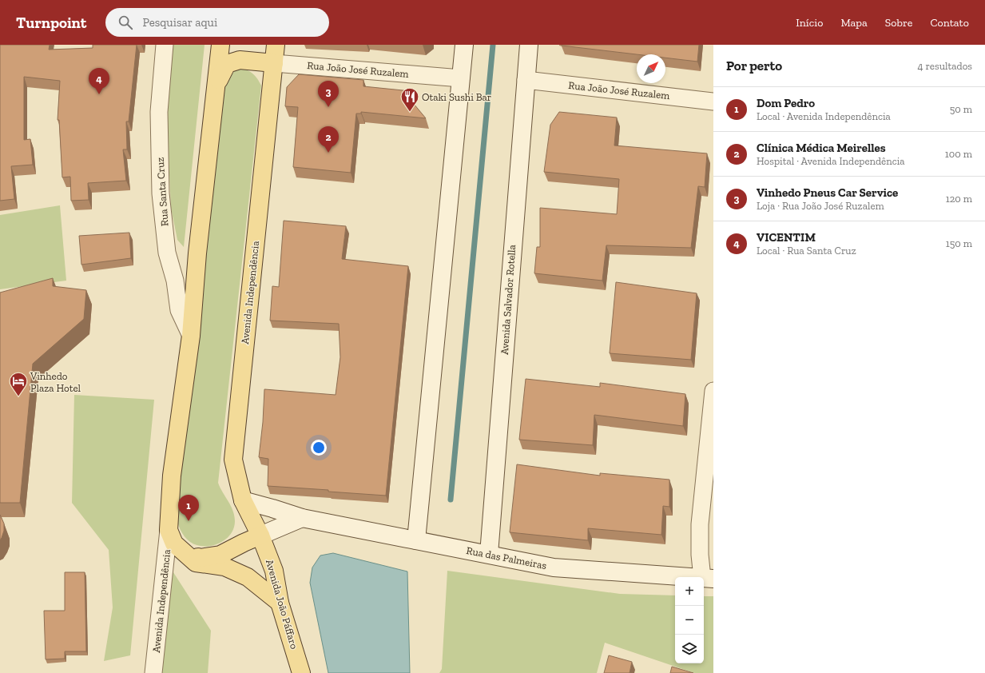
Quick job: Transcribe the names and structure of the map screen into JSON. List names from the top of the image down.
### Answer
{
  "streets": {
    "main road": ["Avenida Independência", "Avenida João Páffaro"],
    "street": [
      "Rua João José Ruzalem",
      "Rua Santa Cruz",
      "Avenida Salvador Rotella",
      "Rua das Palmeiras"
    ]
  },
  "crossings": [
    ["Rua João José Ruzalem", "Avenida Independência"],
    ["Rua João José Ruzalem", "Avenida Salvador Rotella"],
    ["Rua Santa Cruz", "Avenida Independência"],
    ["Avenida Independência", "Rua das Palmeiras"],
    ["Avenida Independência", "Avenida João Páffaro"],
    ["Avenida Salvador Rotella", "Rua das Palmeiras"]
  ],
  "places": {
    "restaurant": ["Otaki Sushi Bar"],
    "hotel": ["Vinhedo Plaza Hotel"]
  },
  "north": "top right",
  "page": {
    "header": "Turnpoint",
    "search": "Pesquisar aqui",
    "nav": [
      "Início",
      "Mapa",
      "Sobre",
      "Contato"
    ],
    "heading": ["Por perto", "4 resultados"],
    "pins": [
      "4",
      "3",
      "2",
      "1"
    ],
    "list": [
      {
        "mark": "1",
        "name": "Dom Pedro",
        "note": "Local · Avenida Independência",
        "value": "50 m"
      },
      {
        "mark": "2",
        "name": "Clínica Médica Meirelles",
        "note": "Hospital · Avenida Independência",
        "value": "100 m"
      },
      {
        "mark": "3",
        "name": "Vinhedo Pneus Car Service",
        "note": "Loja · Rua João José Ruzalem",
        "value": "120 m"
      },
      {
        "mark": "4",
        "name": "VICENTIM",
        "note": "Local · Rua Santa Cruz",
        "value": "150 m"
      }
    ],
    "map_buttons": ["+", "−"]
  }
}
